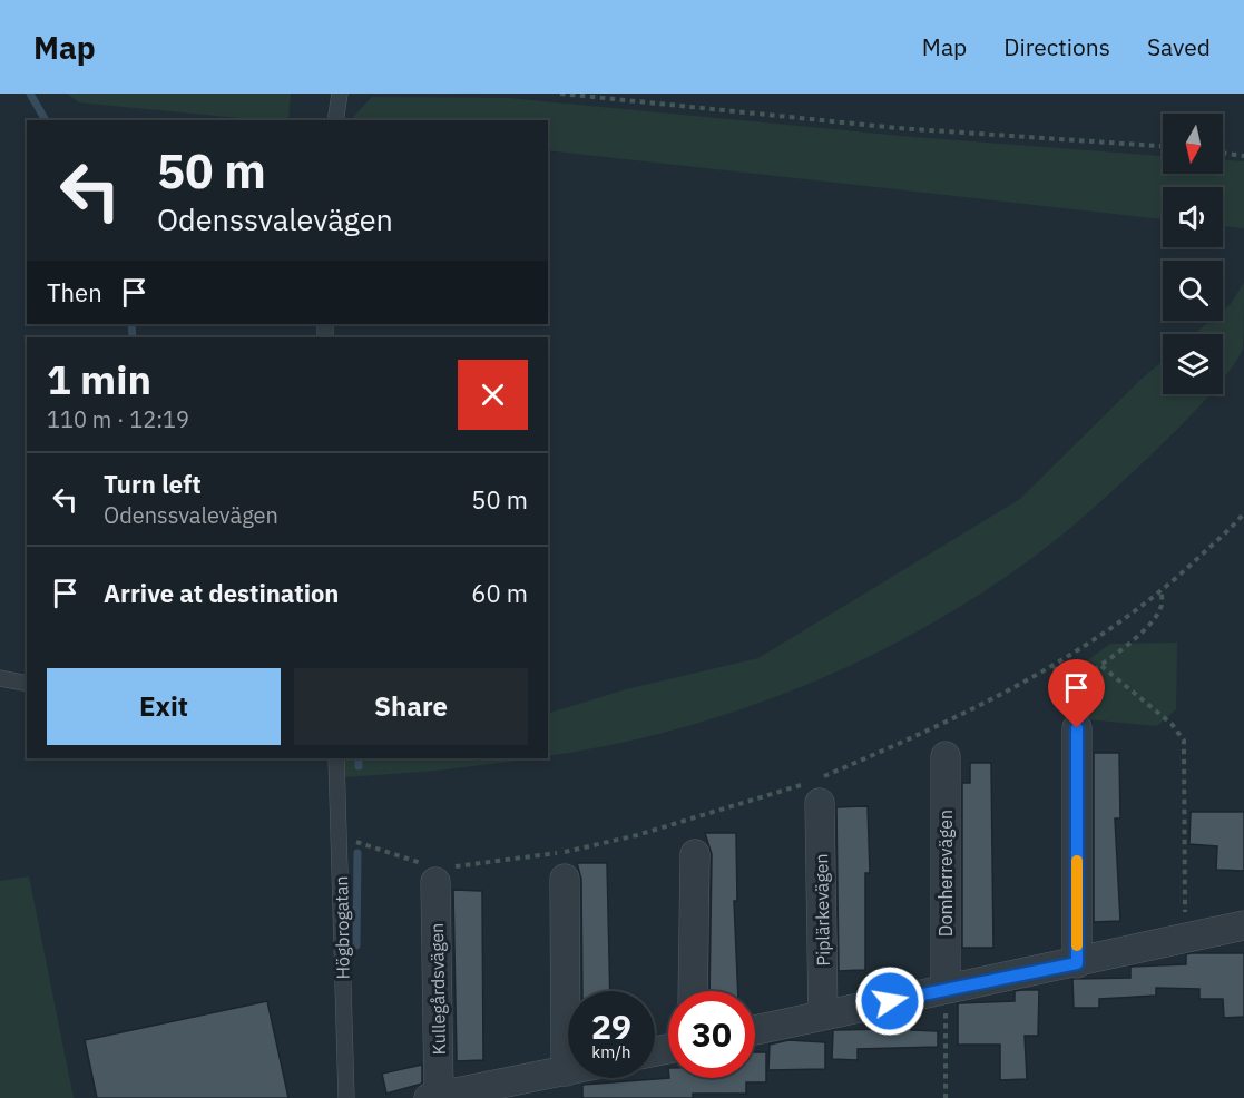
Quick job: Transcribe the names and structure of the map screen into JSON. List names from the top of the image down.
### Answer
{
  "streets": {
    "street": ["Domherrevägen", "Piplärkevägen", "Kullegårdsvägen"],
    "lane": ["Högbrogatan"]
  },
  "north": "bottom",
  "page": {
    "header": "Map",
    "nav": ["Map", "Directions", "Saved"],
    "turn": ["50 m", "Odenssvalevägen"],
    "then": "Then",
    "heading": ["1 min", "110 m · 12:19"],
    "list": [
      {
        "name": "Turn left",
        "note": "Odenssvalevägen",
        "value": "50 m"
      },
      {
        "name": "Arrive at destination",
        "value": "60 m"
      }
    ],
    "buttons": ["Exit", "Share"],
    "speed": "29 km/h",
    "limit": "30"
  }
}
